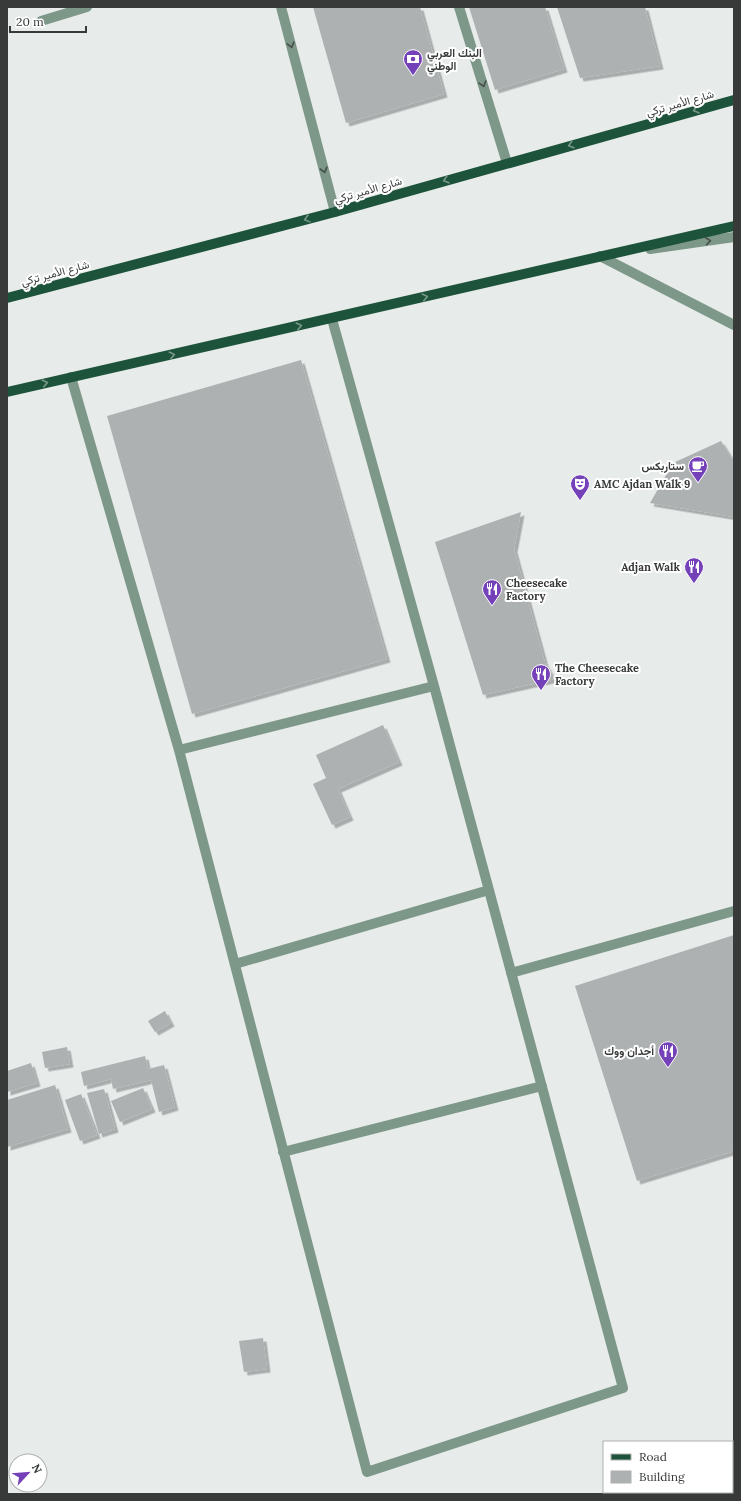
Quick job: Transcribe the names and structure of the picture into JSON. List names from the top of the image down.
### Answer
{
  "streets": {
    "main road": ["شارع الأمير تركي"]
  },
  "one_way": ["شارع الأمير تركي"],
  "places": {
    "bank": ["البنك العربي الوطني"],
    "cafe": ["ستاربكس"],
    "theatre": ["AMC Ajdan Walk 9"],
    "restaurant": [
      "Adjan Walk",
      "Cheesecake Factory",
      "The Cheesecake Factory",
      "أجدان ووك"
    ]
  },
  "legend": ["Road", "Building"],
  "scale_bar": "20 m",
  "north": "top right"
}
